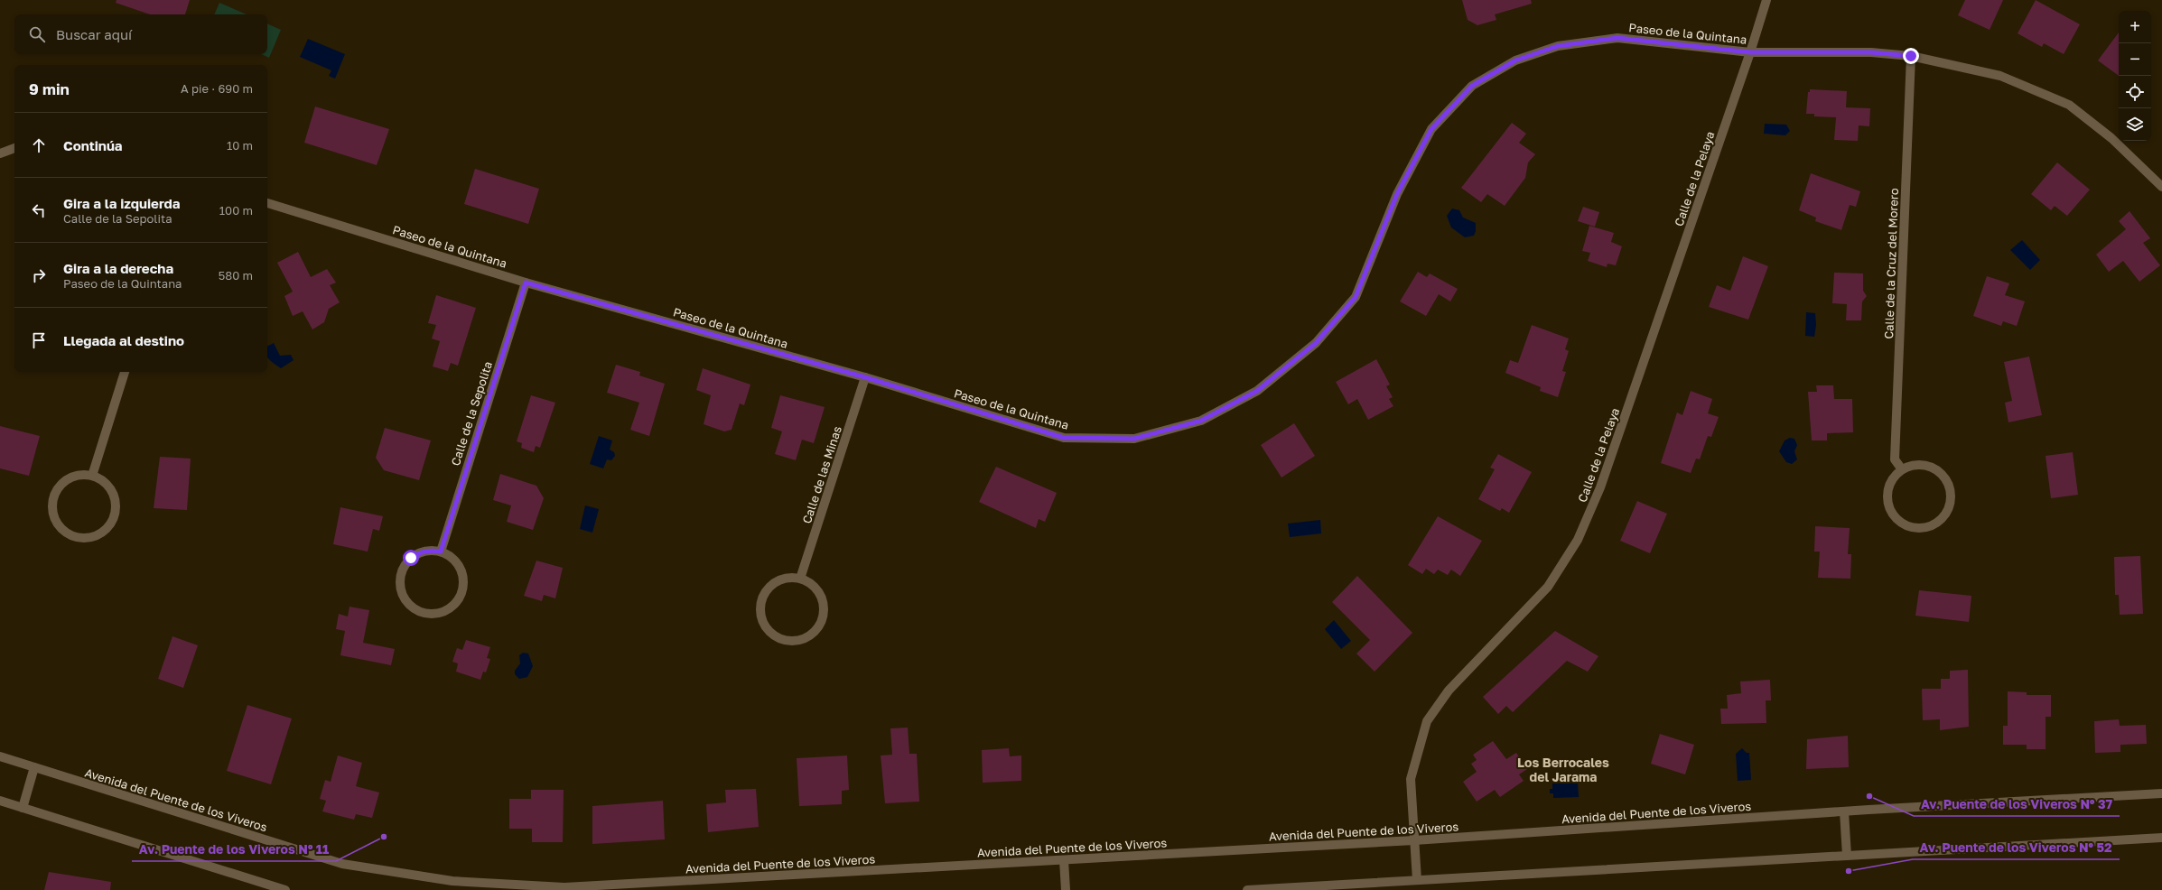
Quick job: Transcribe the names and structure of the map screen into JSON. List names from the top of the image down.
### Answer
{
  "streets": {
    "street": [
      "Paseo de la Quintana",
      "Calle de la Pelaya",
      "Calle de la Cruz del Morero",
      "Calle de la Sepolita",
      "Calle de las Minas",
      "Avenida del Puente de los Viveros"
    ]
  },
  "crossings": [
    ["Paseo de la Quintana", "Calle de la Pelaya"],
    ["Paseo de la Quintana", "Calle de la Cruz del Morero"],
    ["Paseo de la Quintana", "Calle de la Sepolita"],
    ["Paseo de la Quintana", "Calle de las Minas"],
    ["Calle de la Pelaya", "Avenida del Puente de los Viveros"]
  ],
  "districts": ["Los Berrocales del Jarama"],
  "places": ["Av. Puente de los Viveros Nº 37", "Av. Puente de los Viveros Nº 11", "Av. Puente de los Viveros Nº 52"],
  "page": {
    "map_buttons": ["+", "−"],
    "search": "Buscar aquí",
    "heading": ["9 min", "A pie · 690 m"],
    "list": [
      ["Continúa", "10 m"],
      ["Gira a la izquierda", "Calle de la Sepolita", "100 m"],
      ["Gira a la derecha", "Paseo de la Quintana", "580 m"],
      "Llegada al destino"
    ]
  }
}
